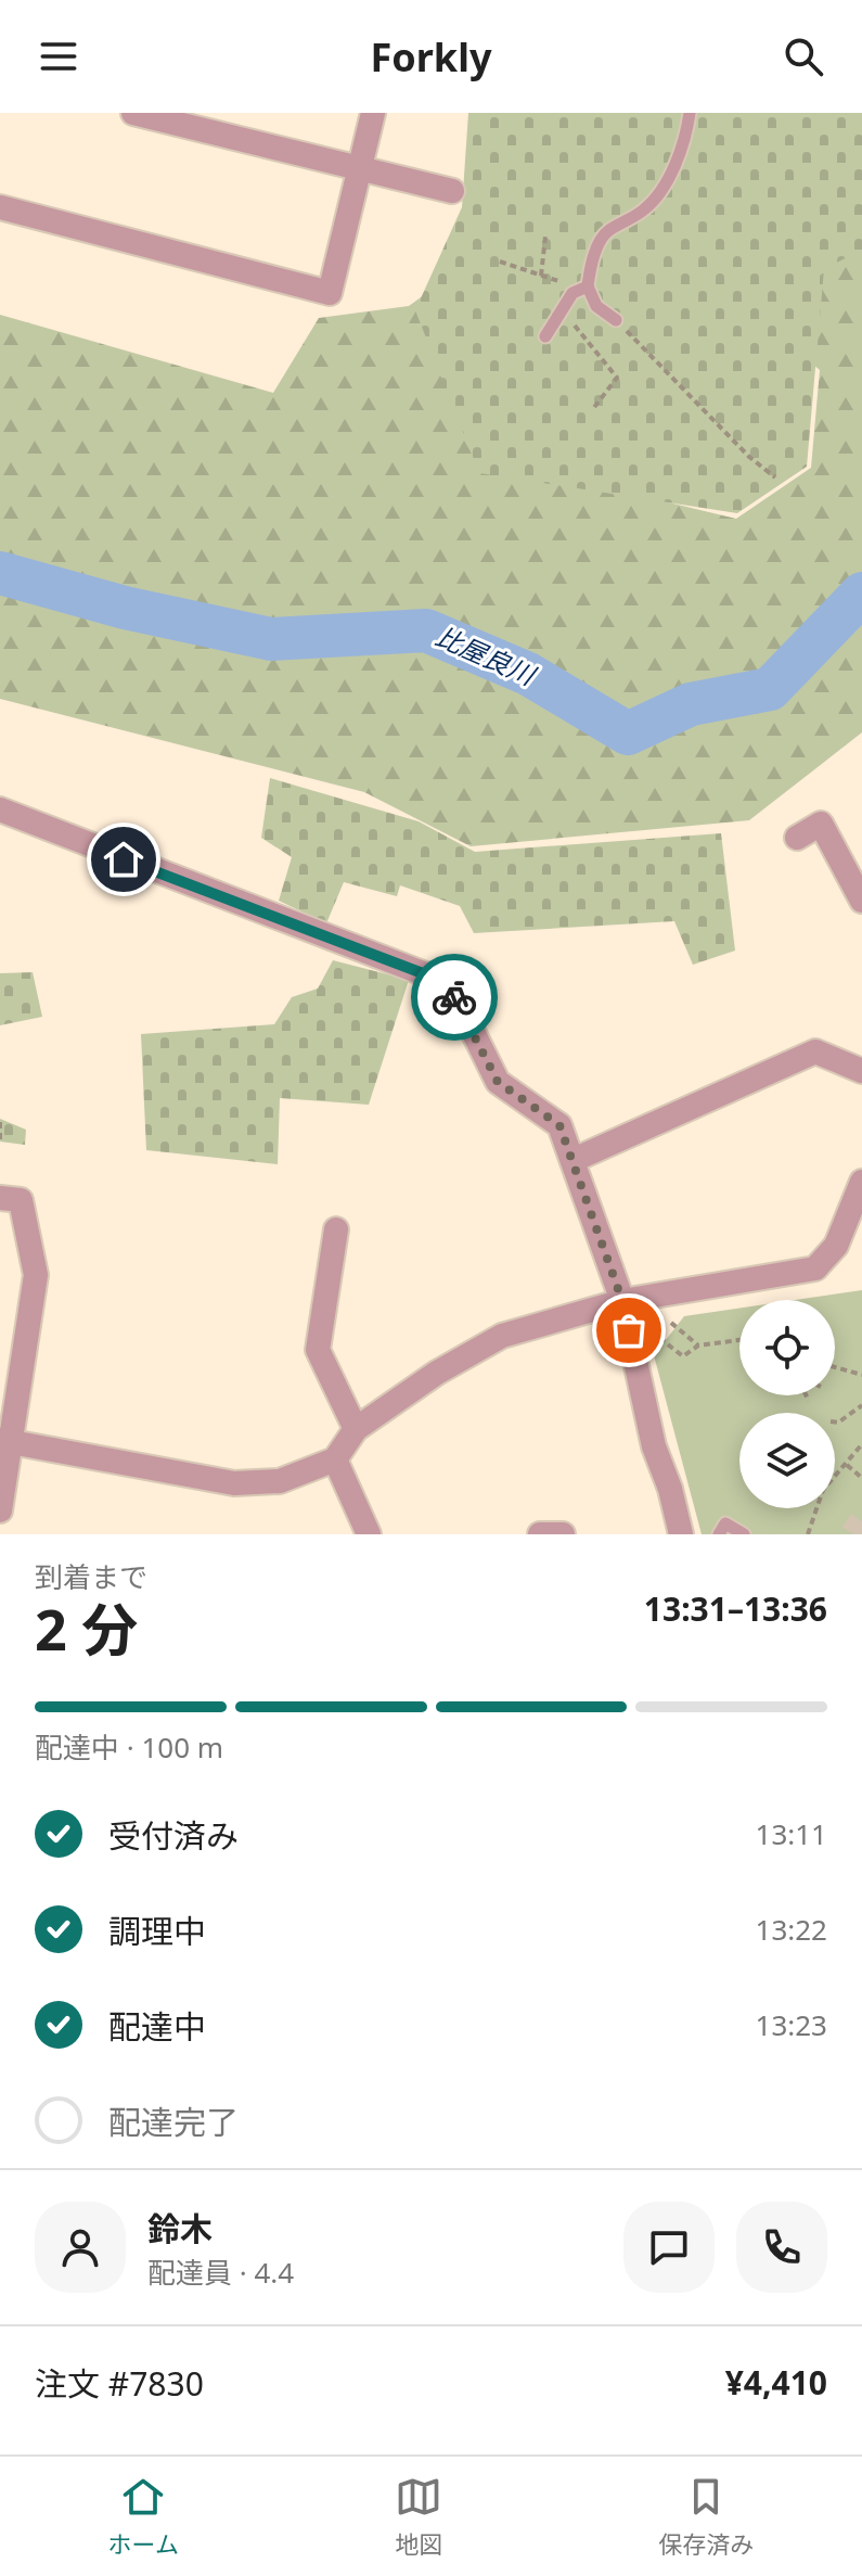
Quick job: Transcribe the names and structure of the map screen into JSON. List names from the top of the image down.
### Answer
{
  "water": ["比屋良川"],
  "page": {
    "header": "Forkly",
    "heading": ["2 分", "到着まで", "13:31–13:36"],
    "panel": [
      "鈴木",
      "配達員 · 4.4",
      "注文 #7830",
      "¥4,410"
    ],
    "bar": "配達中 · 100 m",
    "list": [
      ["受付済み", "13:11"],
      ["調理中", "13:22"],
      ["配達中", "13:23"],
      "配達完了"
    ],
    "tabs": ["ホーム", "地図", "保存済み"]
  }
}
